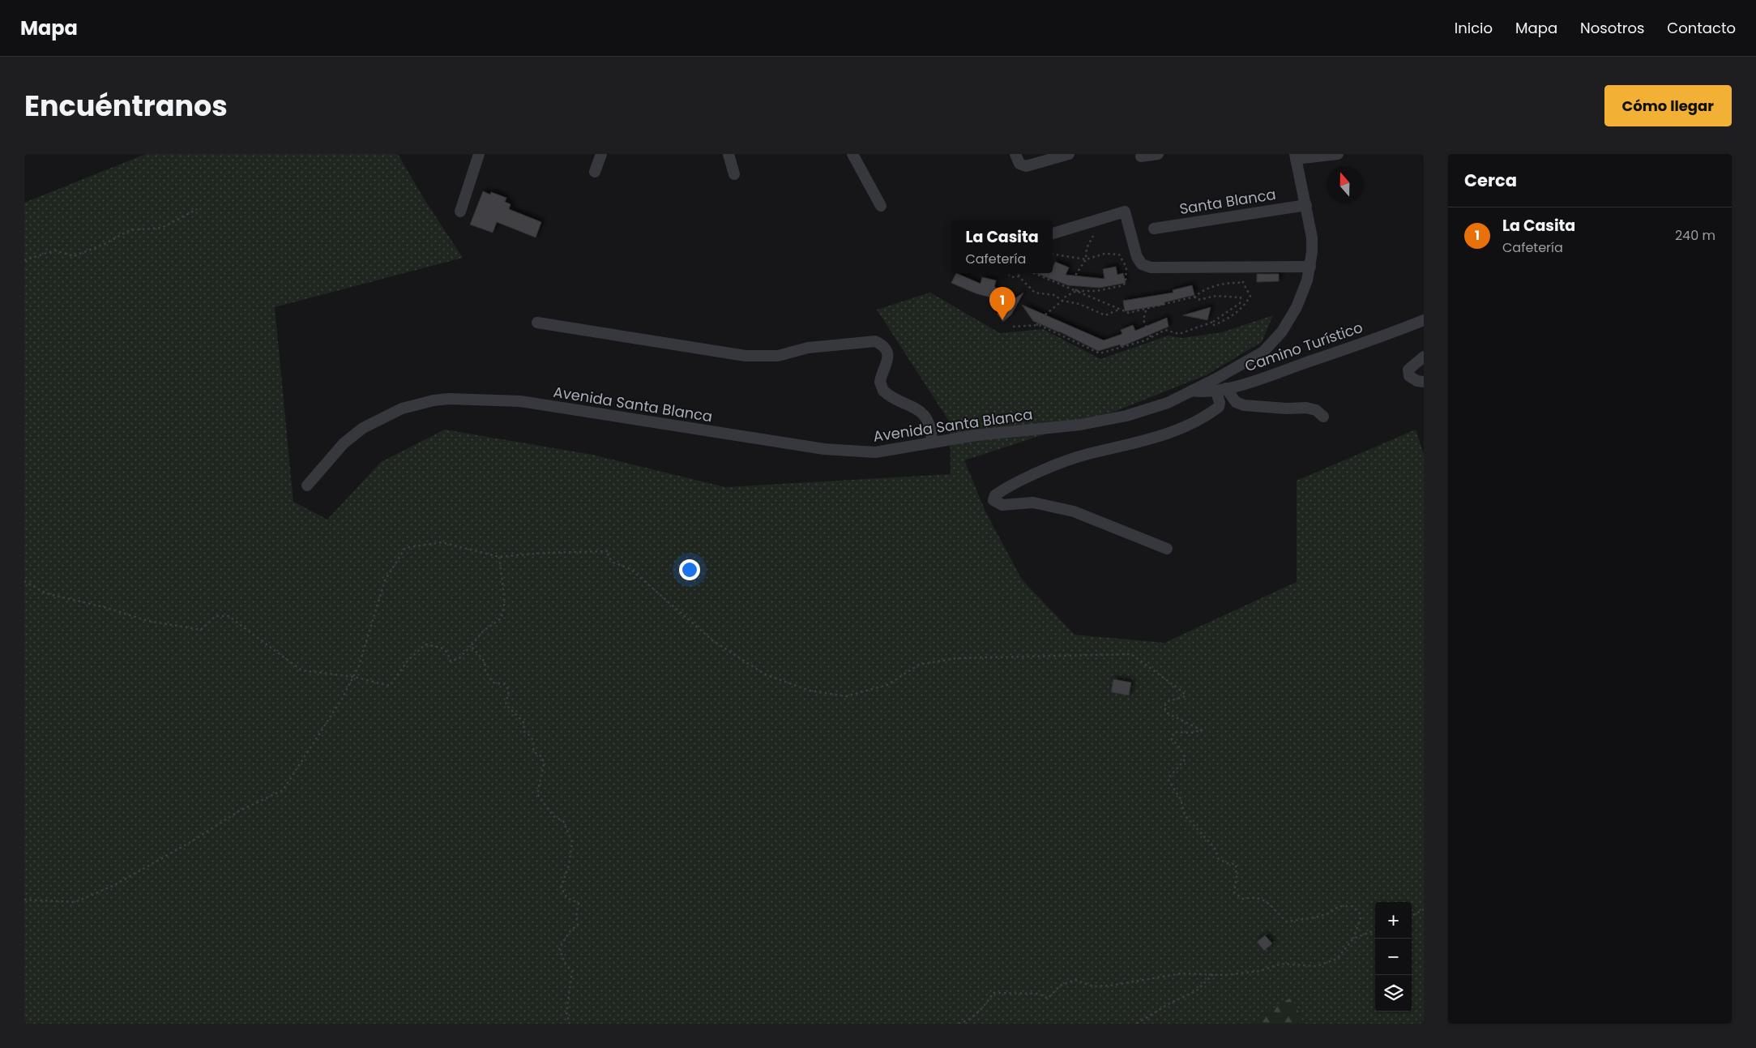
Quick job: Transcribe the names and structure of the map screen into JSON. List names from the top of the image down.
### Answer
{
  "streets": {
    "street": ["Santa Blanca", "Camino Turístico", "Avenida Santa Blanca"]
  },
  "crossings": [
    ["Santa Blanca", "Avenida Santa Blanca"],
    ["Camino Turístico", "Avenida Santa Blanca"]
  ],
  "north": "top",
  "page": {
    "header": "Mapa",
    "nav": [
      "Inicio",
      "Mapa",
      "Nosotros",
      "Contacto"
    ],
    "title": "Encuéntranos",
    "buttons": "Cómo llegar",
    "heading": "Cerca",
    "list": [
      {
        "mark": "1",
        "name": "La Casita",
        "note": "Cafetería",
        "value": "240 m"
      }
    ],
    "popup": ["La Casita", "Cafetería"],
    "pins": "1",
    "map_buttons": ["+", "−"]
  }
}
